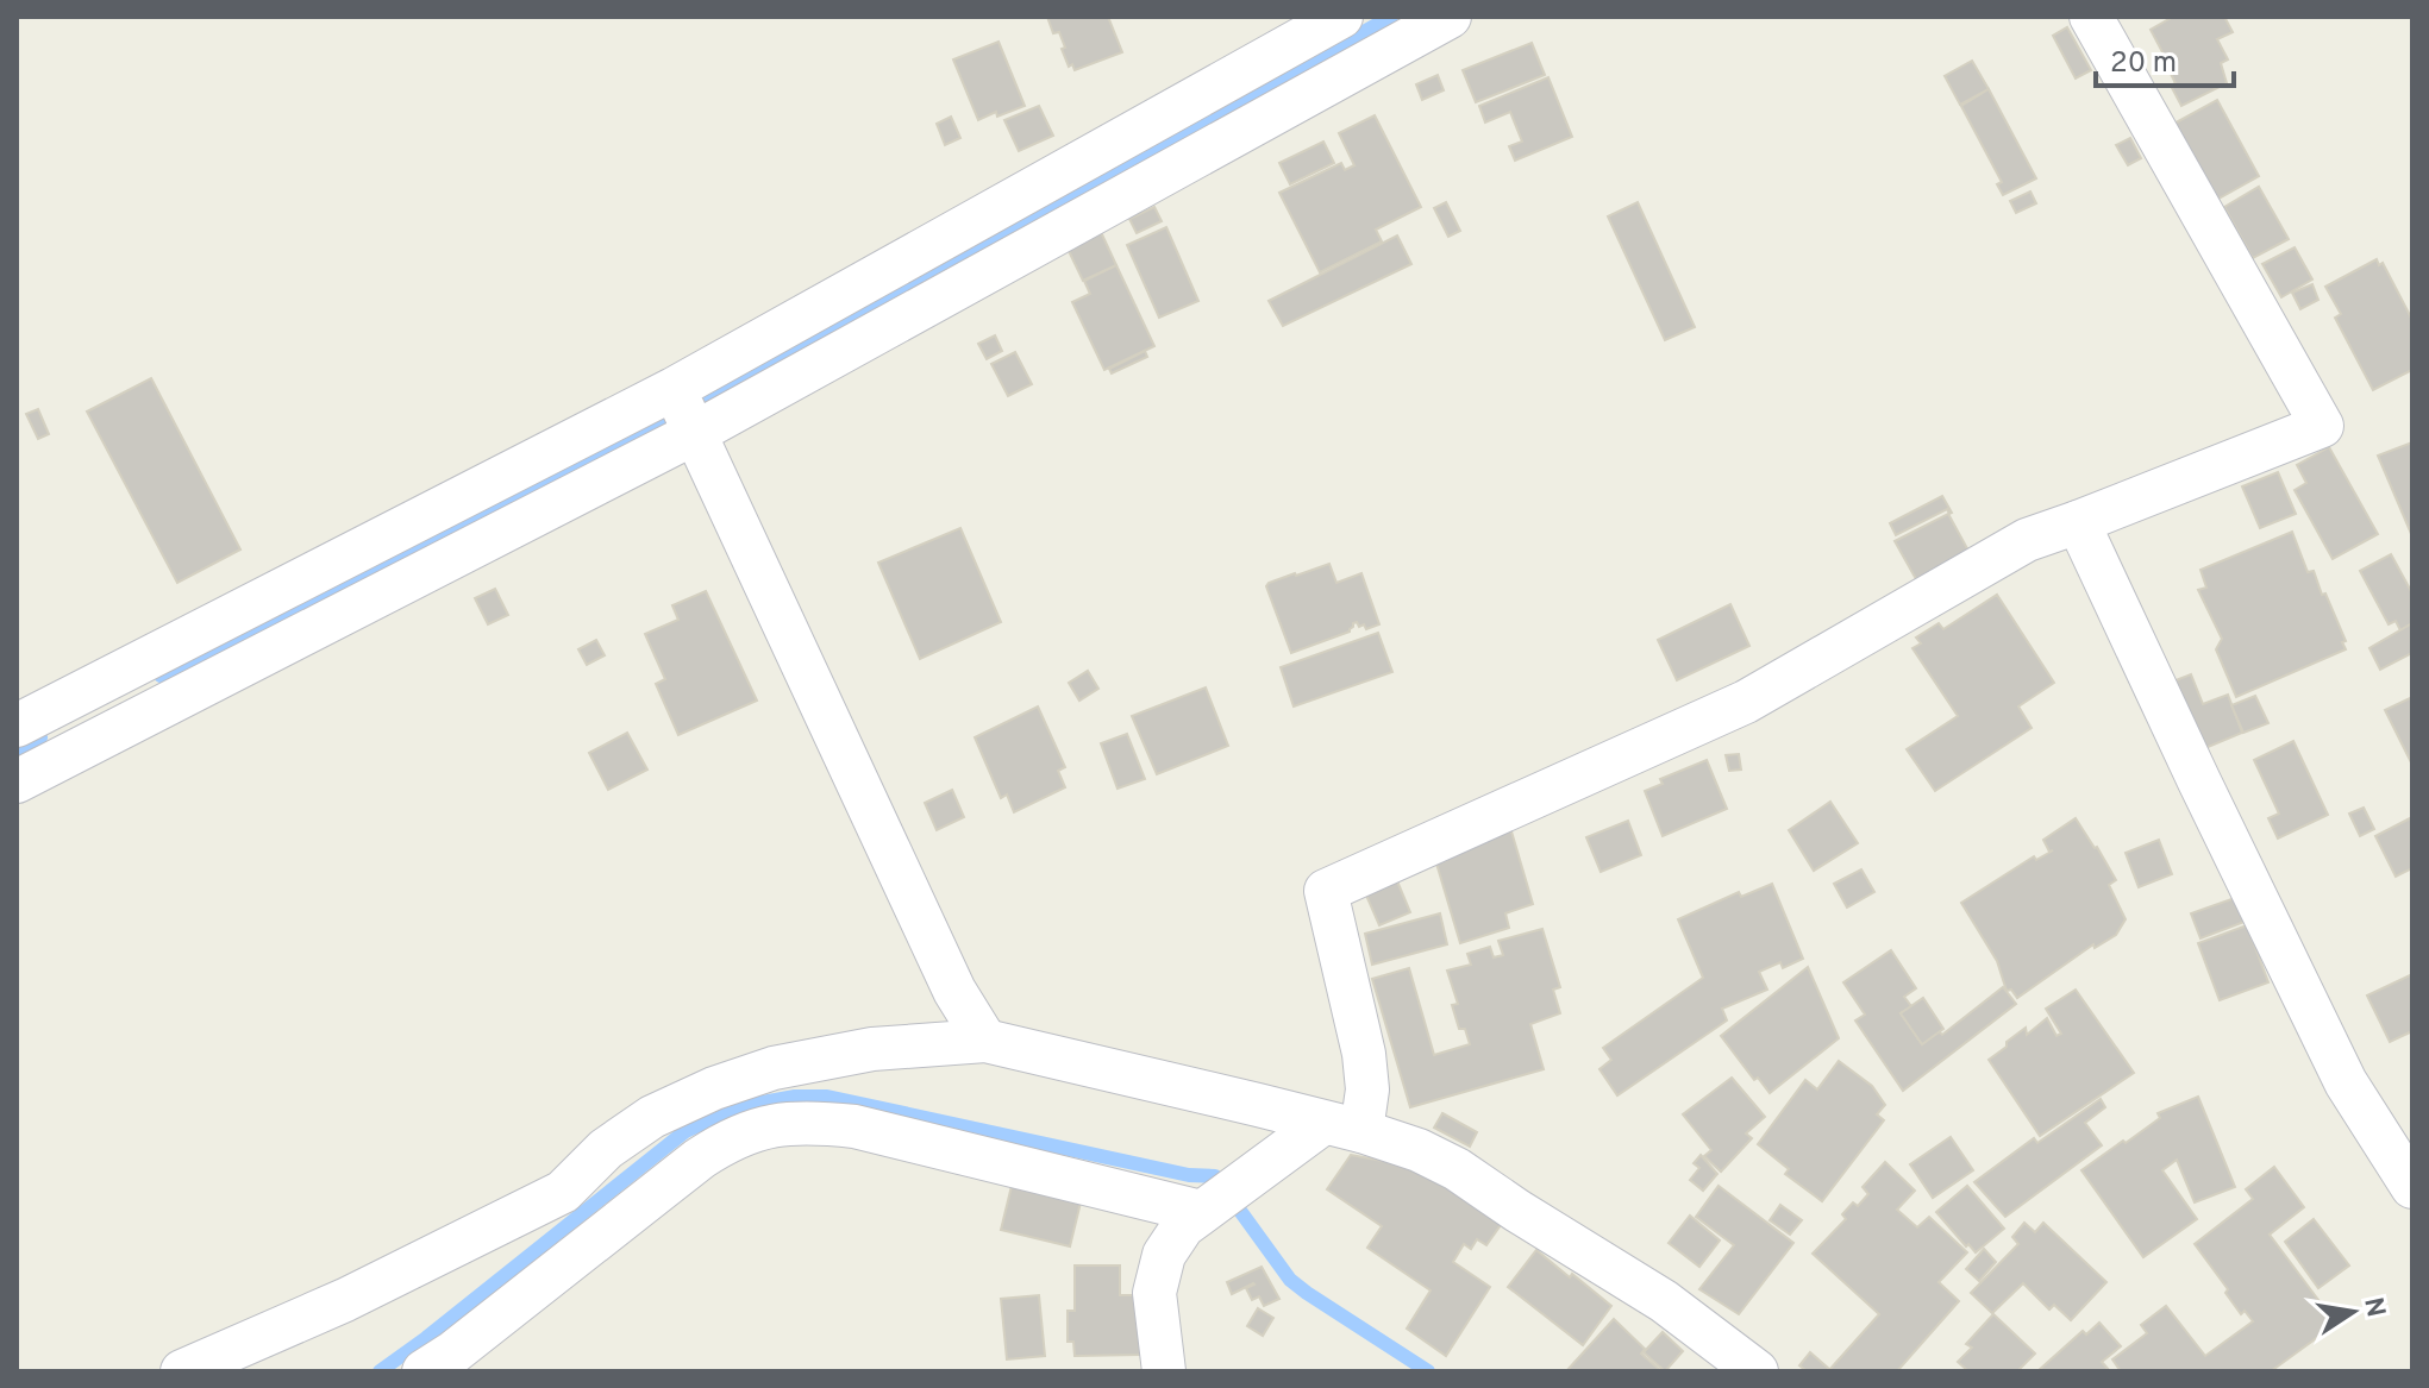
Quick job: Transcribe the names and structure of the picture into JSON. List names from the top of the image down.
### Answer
{
  "scale_bar": "20 m",
  "north": "right"
}
